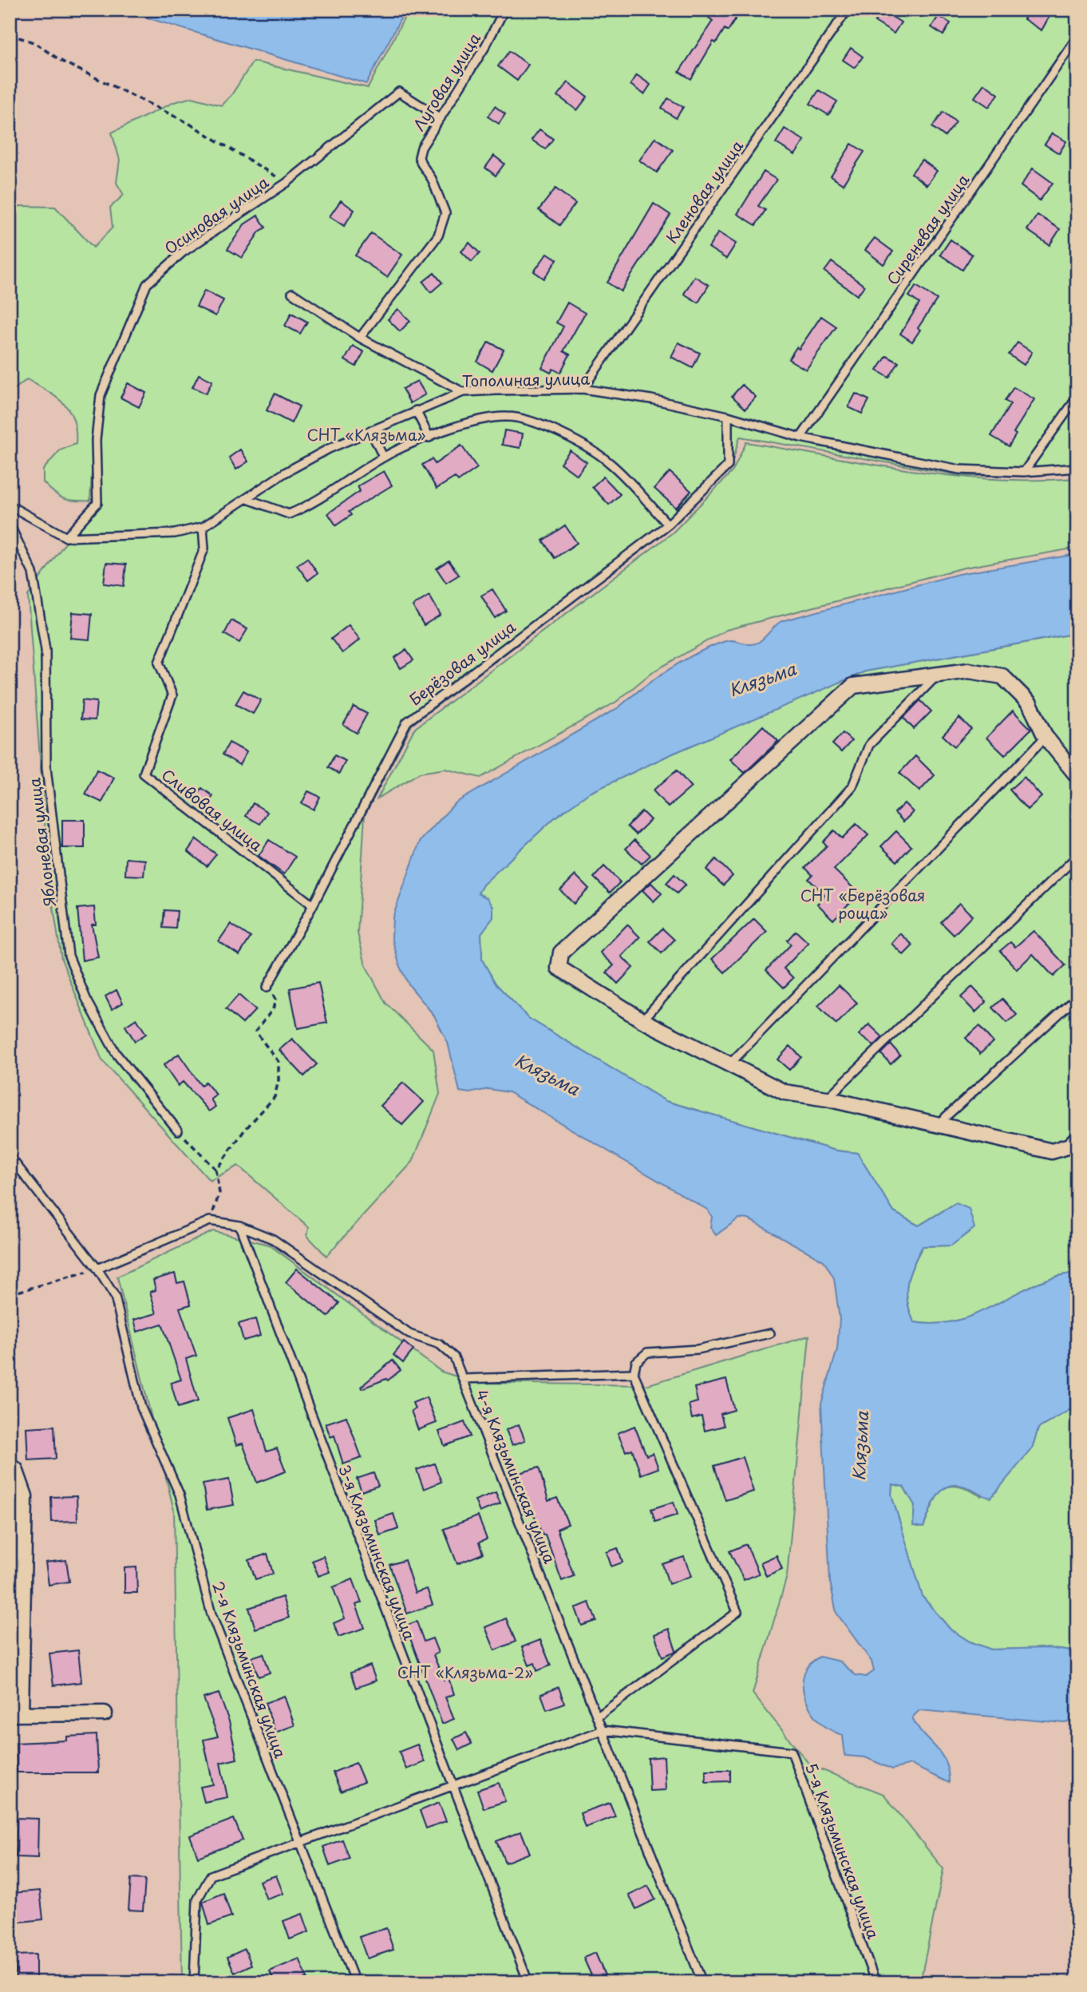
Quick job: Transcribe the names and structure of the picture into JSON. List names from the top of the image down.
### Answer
{
  "streets": {
    "lane": [
      "Луговая улица",
      "Кленовая улица",
      "Осиновая улица",
      "Сиреневая улица",
      "Тополиная улица",
      "Берёзовая улица",
      "Сливовая улица",
      "Яблоневая улица",
      "4-я Клязьминская улица",
      "3-я Клязьминская улица",
      "2-я Клязьминская улица",
      "5-я Клязьминская улица"
    ]
  },
  "crossings": [
    ["Луговая улица", "Осиновая улица"],
    ["Кленовая улица", "Тополиная улица"],
    ["Осиновая улица", "Тополиная улица"],
    ["Сиреневая улица", "Тополиная улица"],
    ["Тополиная улица", "Берёзовая улица"],
    ["Тополиная улица", "Сливовая улица"],
    ["Берёзовая улица", "Сливовая улица"],
    ["4-я Клязьминская улица", "3-я Клязьминская улица"],
    ["4-я Клязьминская улица", "5-я Клязьминская улица"]
  ],
  "water": ["Клязьма"],
  "parks": ["СНТ «Клязьма»", "СНТ «Берёзовая роща»", "СНТ «Клязьма-2»"]
}
